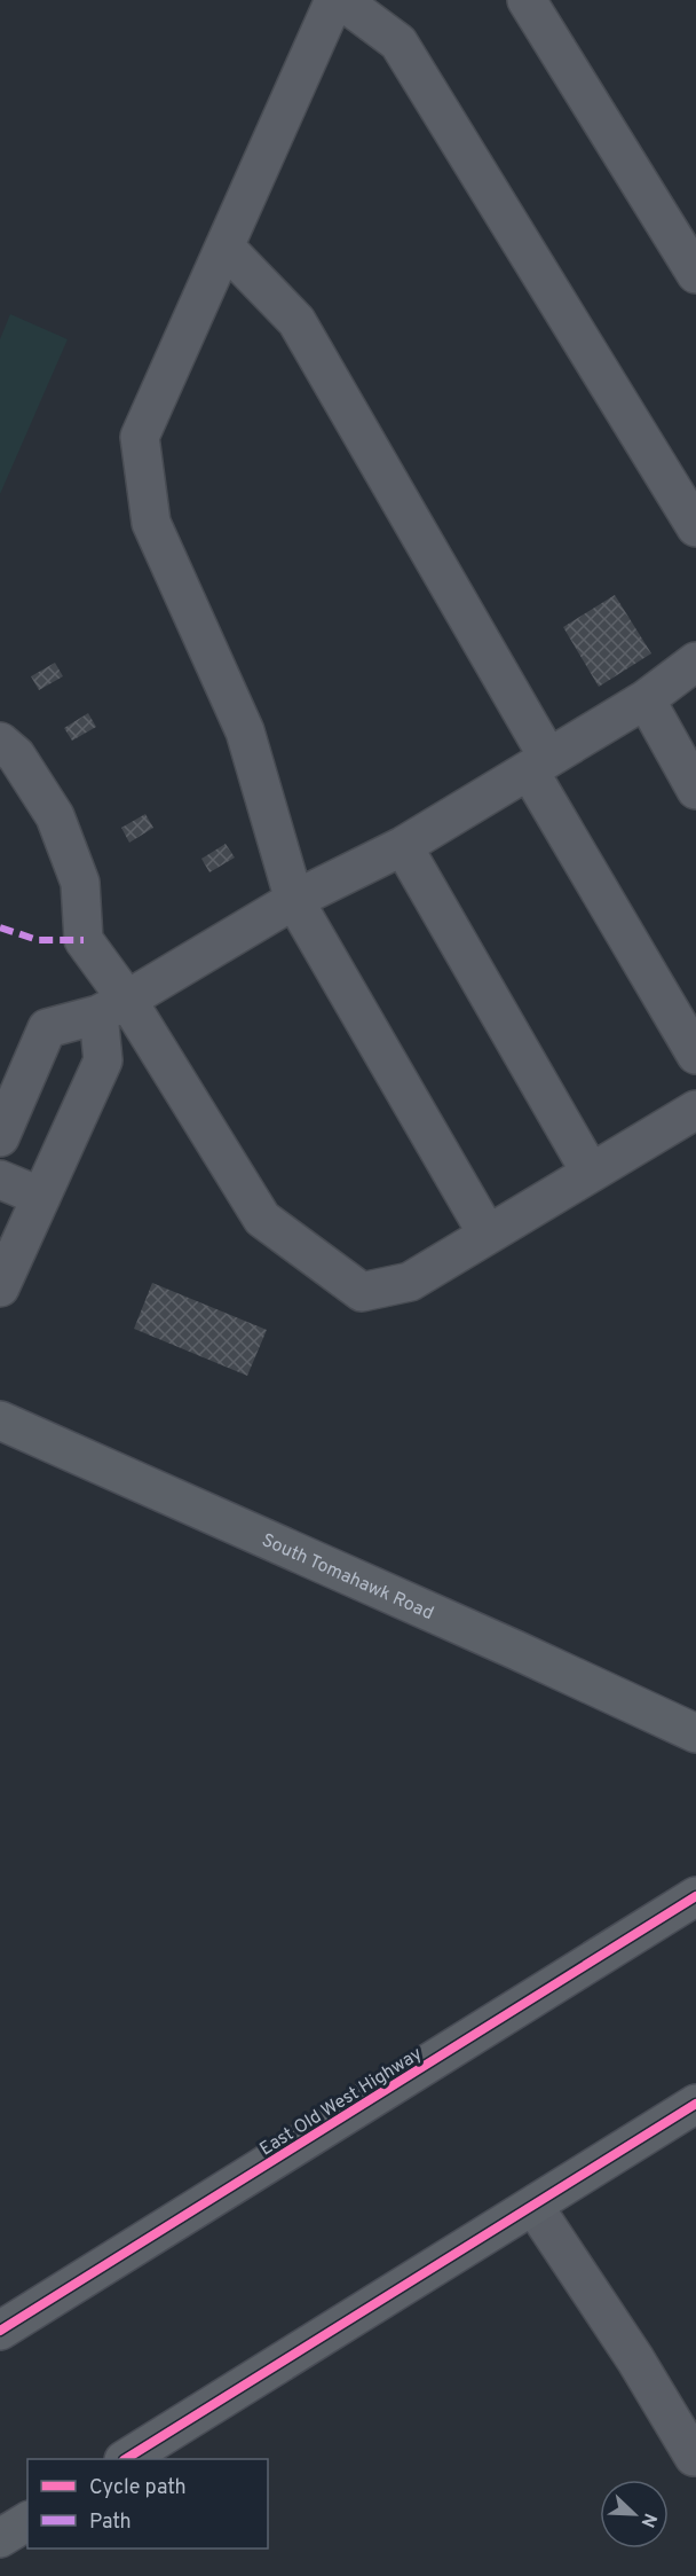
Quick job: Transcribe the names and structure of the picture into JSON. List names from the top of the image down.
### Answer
{
  "streets": {
    "main road": ["South Tomahawk Road", "East Old West Highway"]
  },
  "legend": ["Cycle path", "Path"],
  "north": "bottom right"
}
